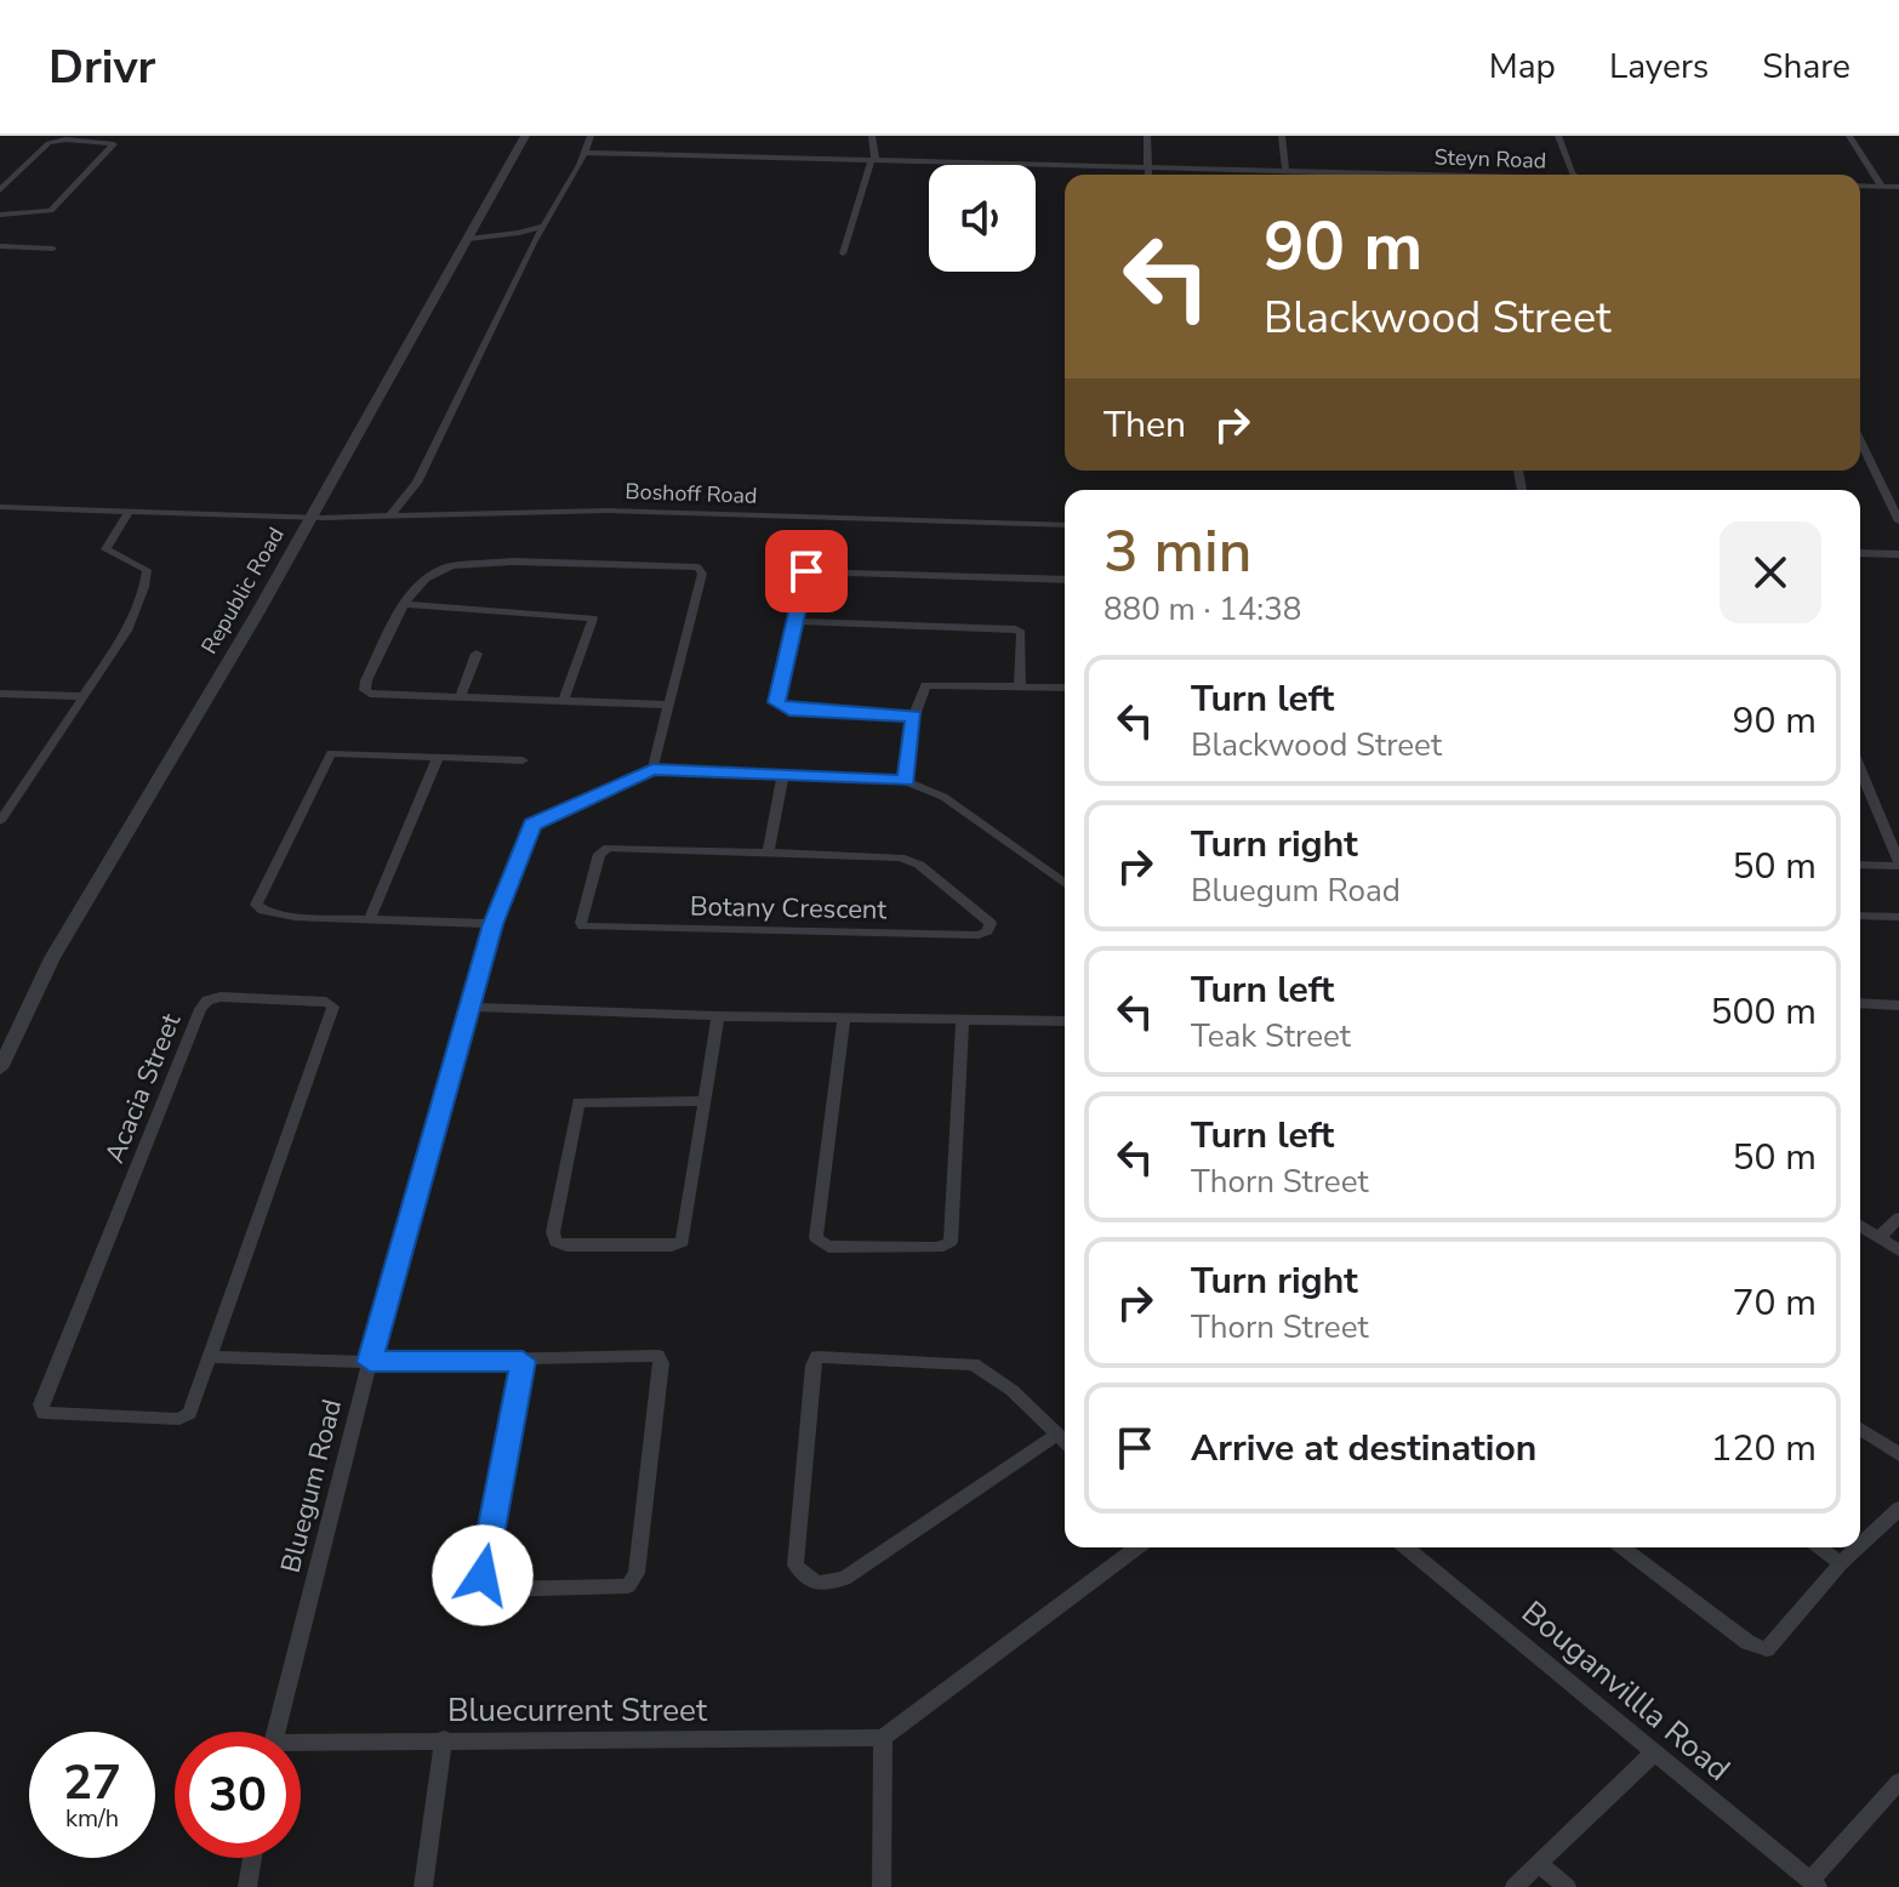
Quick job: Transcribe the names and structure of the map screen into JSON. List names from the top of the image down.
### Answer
{
  "streets": {
    "street": [
      "Steyn Road",
      "Boshoff Road",
      "Republic Road",
      "Botany Crescent",
      "Acacia Street",
      "Bluegum Road",
      "Bouganvillla Road",
      "Bluecurrent Street"
    ]
  },
  "crossings": [
    ["Boshoff Road", "Republic Road"],
    ["Botany Crescent", "Bluegum Road"]
  ],
  "page": {
    "header": "Drivr",
    "nav": ["Map", "Layers", "Share"],
    "turn": ["90 m", "Blackwood Street"],
    "then": "Then",
    "heading": ["3 min", "880 m · 14:38"],
    "list": [
      {
        "name": "Turn left",
        "note": "Blackwood Street",
        "value": "90 m"
      },
      {
        "name": "Turn right",
        "note": "Bluegum Road",
        "value": "50 m"
      },
      {
        "name": "Turn left",
        "note": "Teak Street",
        "value": "500 m"
      },
      {
        "name": "Turn left",
        "note": "Thorn Street",
        "value": "50 m"
      },
      {
        "name": "Turn right",
        "note": "Thorn Street",
        "value": "70 m"
      },
      {
        "name": "Arrive at destination",
        "value": "120 m"
      }
    ],
    "speed": "27 km/h",
    "limit": "30"
  }
}
